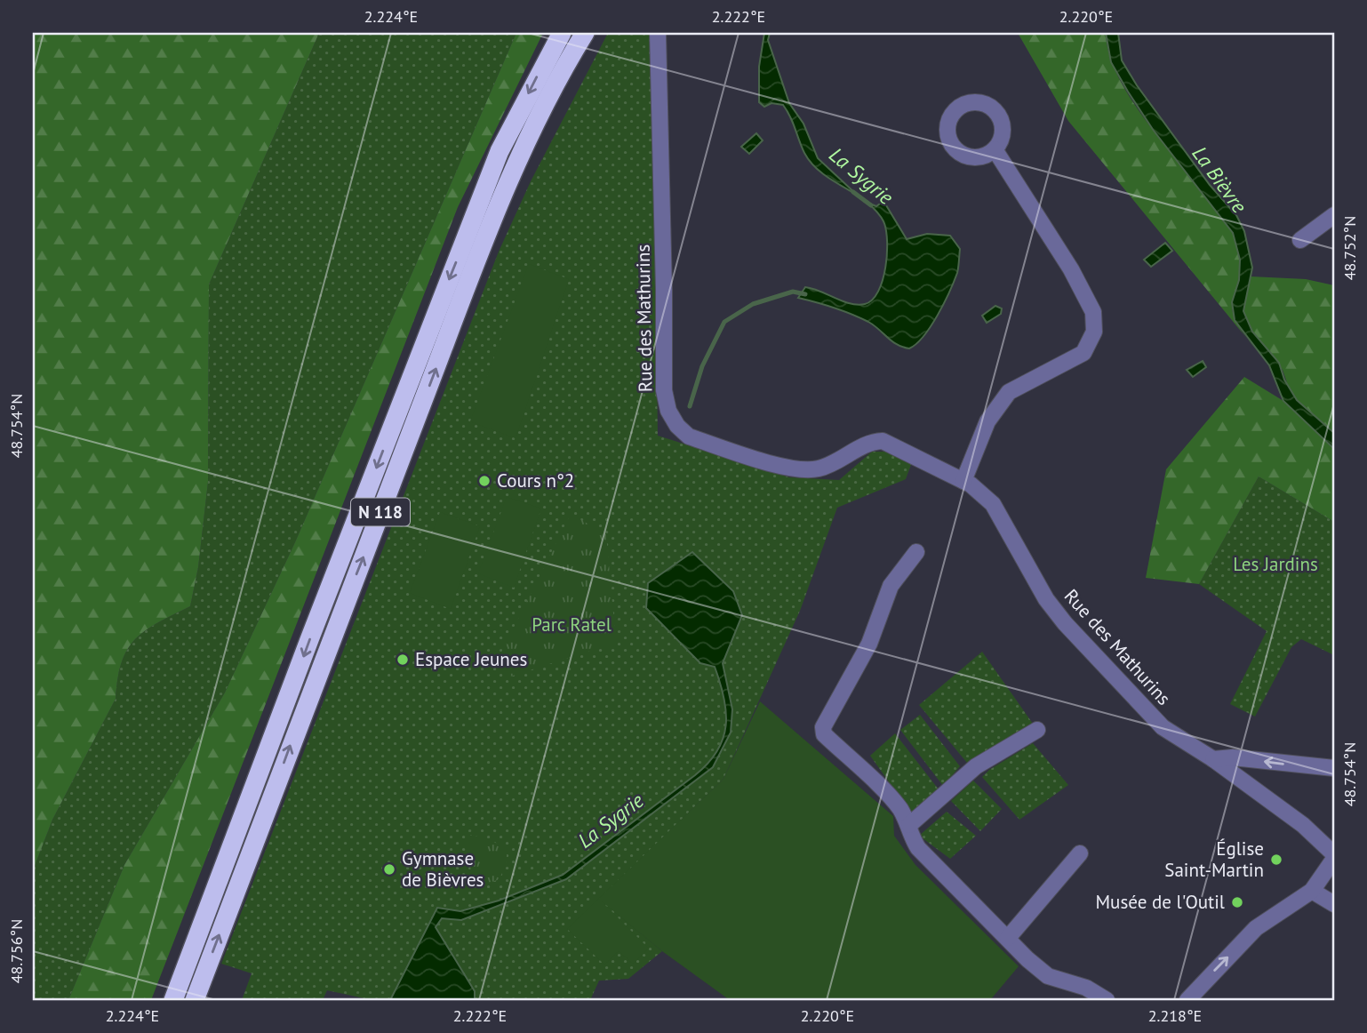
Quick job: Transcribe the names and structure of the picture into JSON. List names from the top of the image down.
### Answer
{
  "streets": {
    "highway": ["N 118"],
    "street": ["Rue des Mathurins"]
  },
  "water": ["La Sygrie", "La Bièvre"],
  "parks": ["Les Jardins", "Parc Ratel"],
  "places": [
    "Cours n°2",
    "Espace Jeunes",
    "Église Saint-Martin",
    "Gymnase de Bièvres",
    "Musée de l'Outil"
  ],
  "coordinates": [
    "2.224°E",
    "2.222°E",
    "2.220°E",
    "48.752°N",
    "48.754°N",
    "48.756°N",
    "2.218°E"
  ]
}
